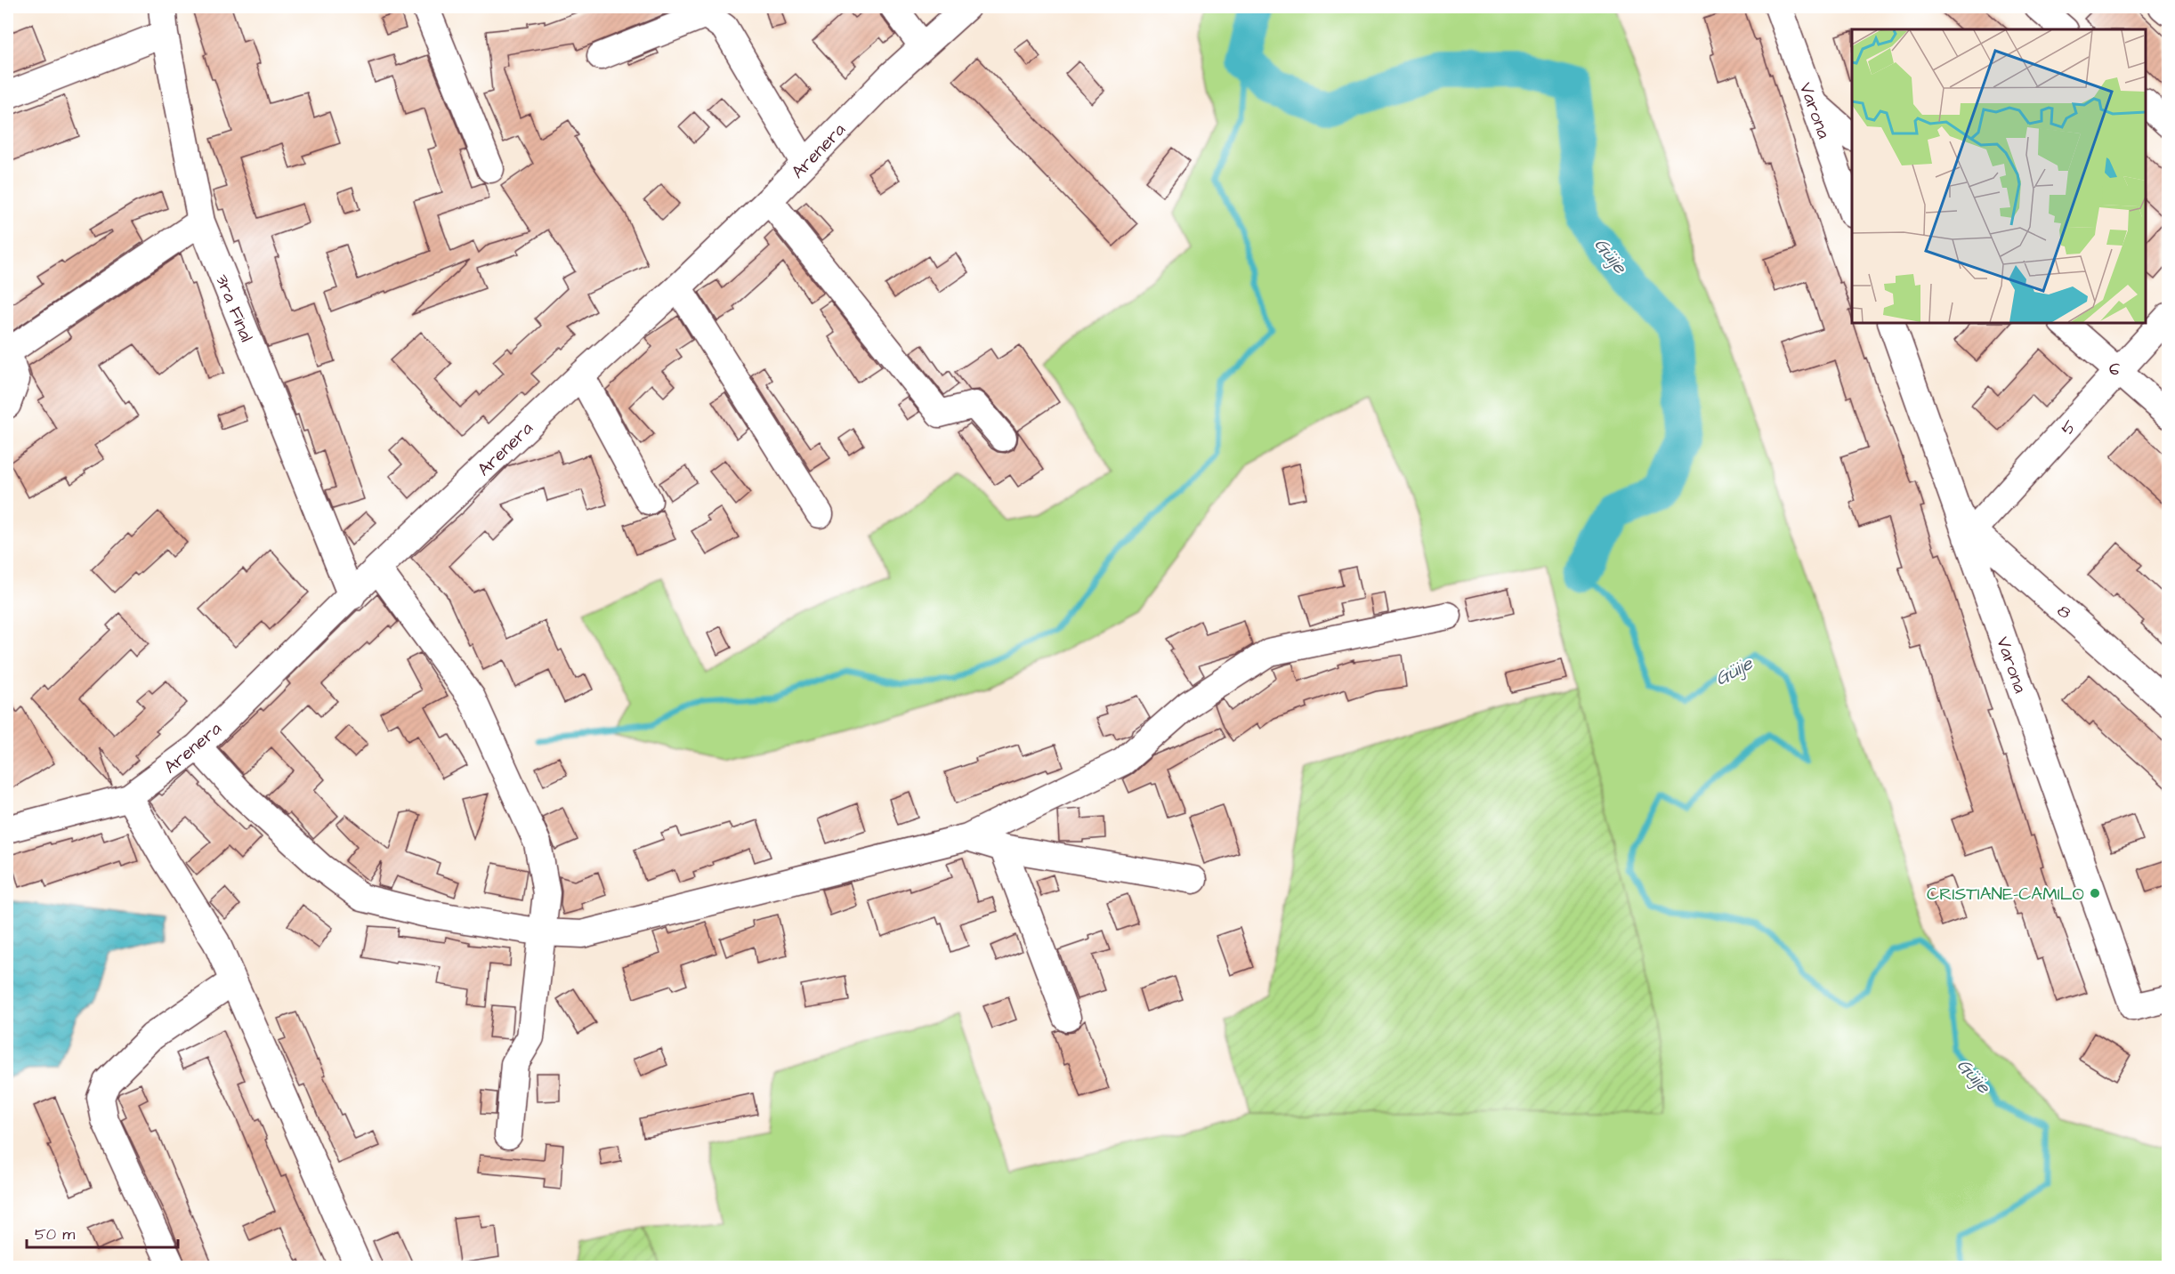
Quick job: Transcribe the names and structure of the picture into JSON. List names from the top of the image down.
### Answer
{
  "streets": {
    "street": [
      "Varona",
      "Arenera",
      "3ra Final",
      "6",
      "5",
      "8"
    ]
  },
  "crossings": [
    ["Varona", "5"],
    ["Varona", "8"],
    ["Arenera", "3ra Final"],
    ["6", "5"],
    ["5", "8"]
  ],
  "water": ["Güije"],
  "places": ["CRISTIANE-CAMILO"],
  "scale_bar": "50 m"
}
